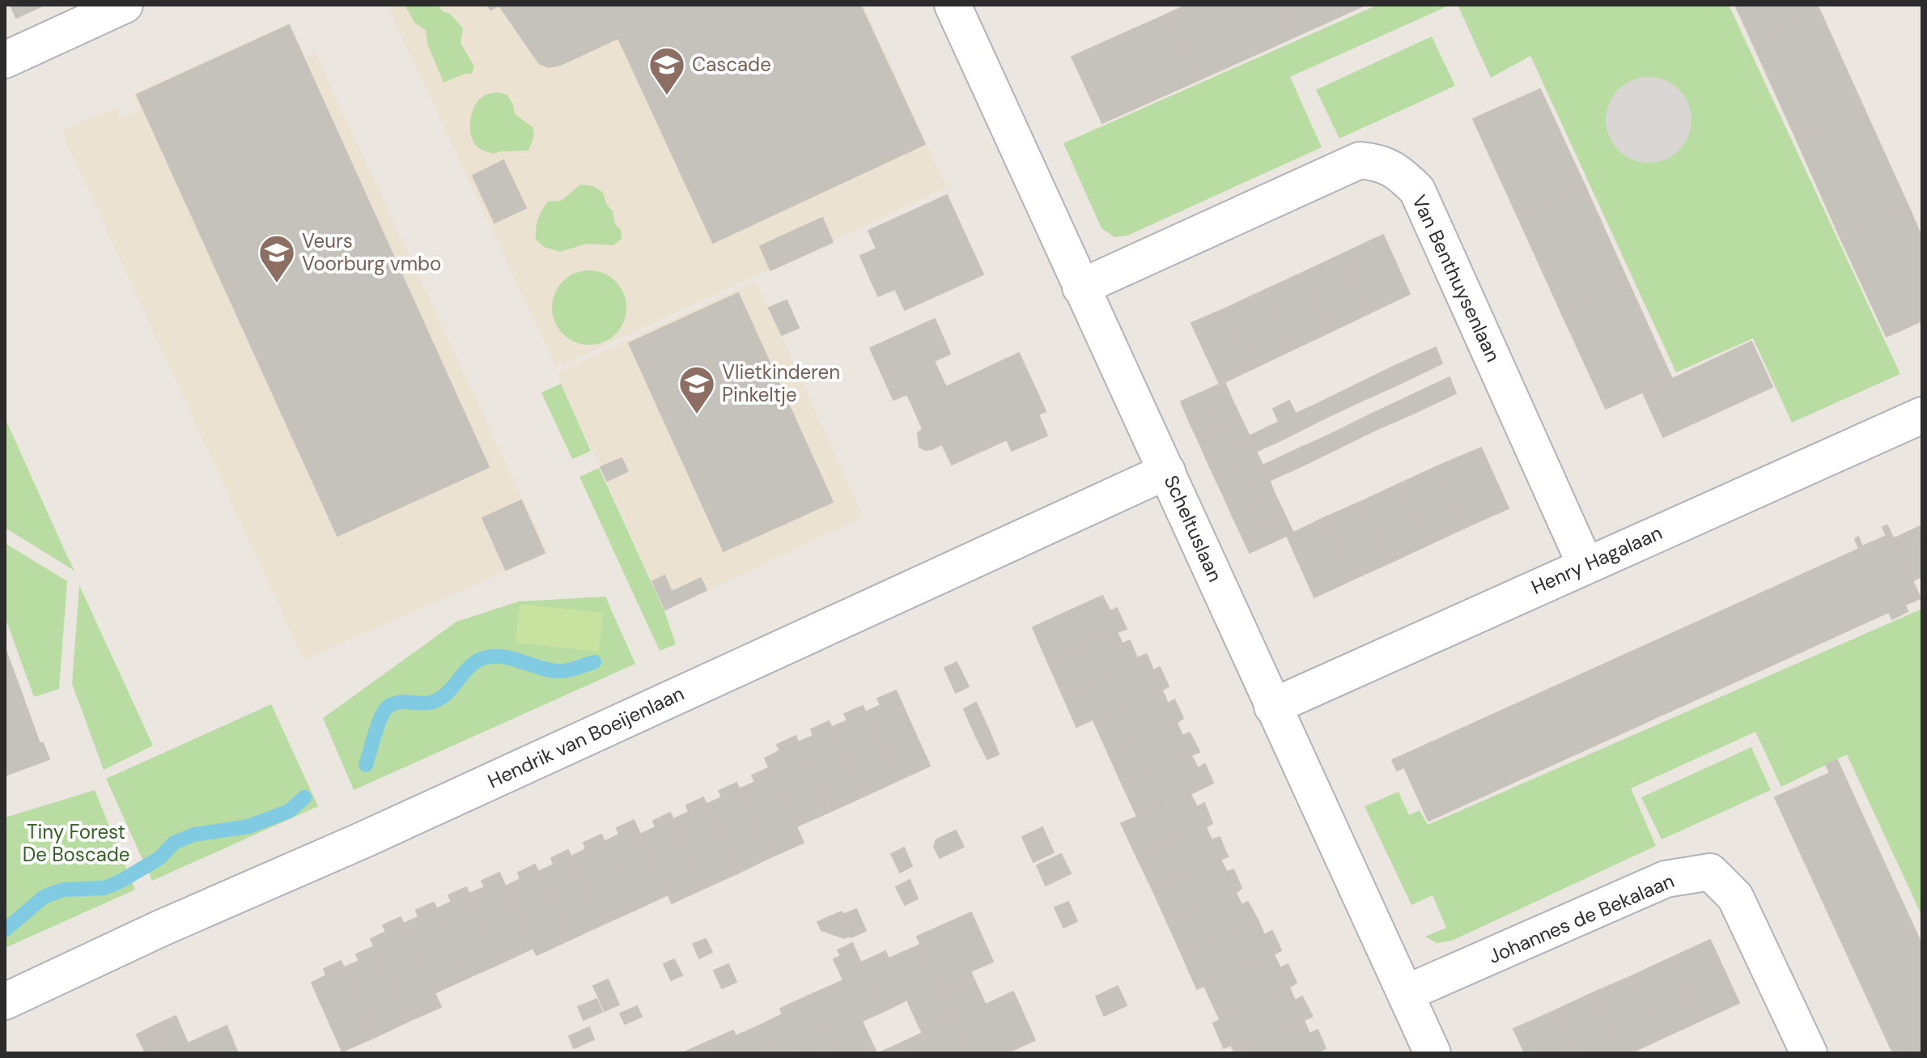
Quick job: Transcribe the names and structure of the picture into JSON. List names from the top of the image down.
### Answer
{
  "streets": {
    "street": [
      "Van Benthuysenlaan",
      "Scheltuslaan",
      "Henry Hagalaan",
      "Hendrik van Boeijenlaan",
      "Johannes de Bekalaan"
    ]
  },
  "crossings": [
    ["Van Benthuysenlaan", "Scheltuslaan"],
    ["Van Benthuysenlaan", "Henry Hagalaan"],
    ["Scheltuslaan", "Henry Hagalaan"],
    ["Scheltuslaan", "Hendrik van Boeijenlaan"],
    ["Scheltuslaan", "Johannes de Bekalaan"]
  ],
  "parks": ["Tiny Forest De Boscade"],
  "places": {
    "school or university": ["Cascade", "Veurs Voorburg vmbo", "Vlietkinderen Pinkeltje"]
  }
}
